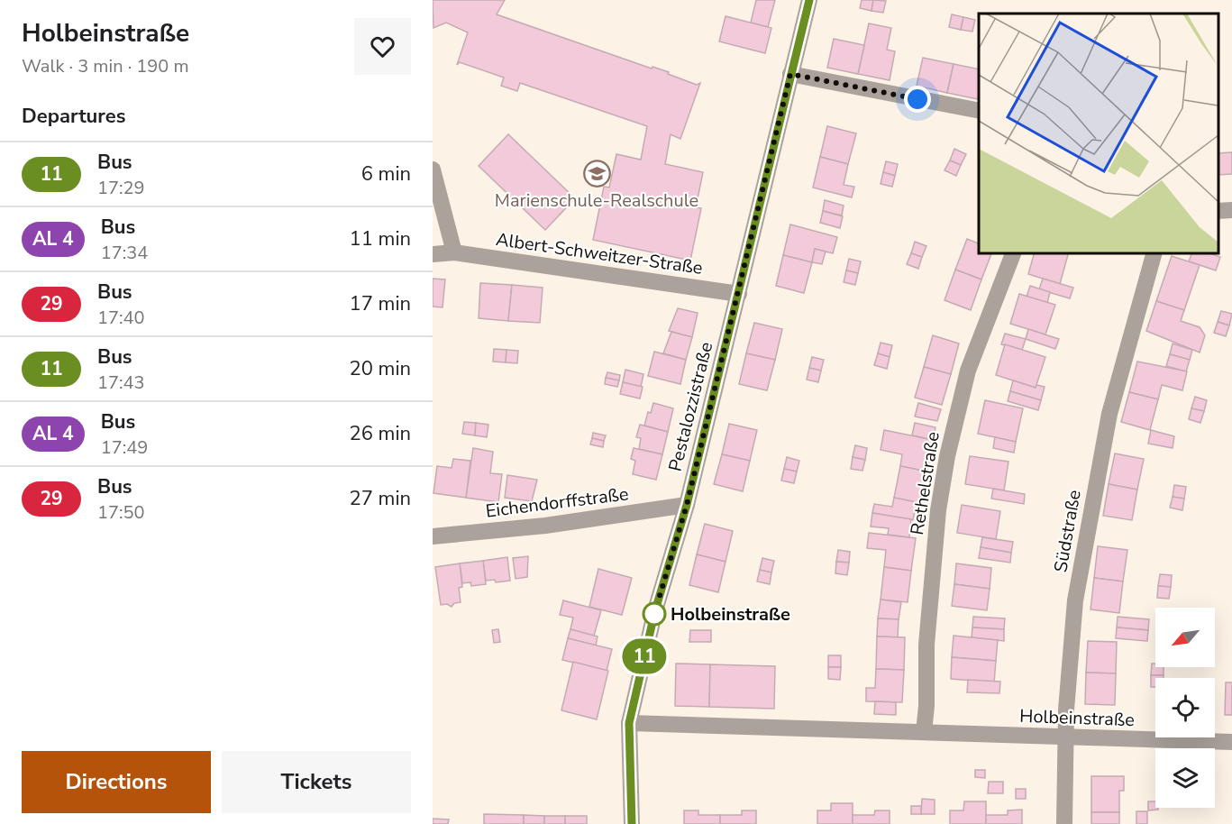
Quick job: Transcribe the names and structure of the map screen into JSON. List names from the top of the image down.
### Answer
{
  "streets": {
    "street": [
      "Albert-Schweitzer-Straße",
      "Pestalozzistraße",
      "Rethelstraße",
      "Eichendorffstraße",
      "Südstraße",
      "Holbeinstraße"
    ]
  },
  "crossings": [
    ["Albert-Schweitzer-Straße", "Pestalozzistraße"],
    ["Pestalozzistraße", "Eichendorffstraße"],
    ["Pestalozzistraße", "Holbeinstraße"],
    ["Rethelstraße", "Holbeinstraße"],
    ["Südstraße", "Holbeinstraße"]
  ],
  "places": {
    "school or university": ["Marienschule-Realschule"],
    "other": ["Holbeinstraße"]
  },
  "lines": ["bus line 11"],
  "north": "bottom left",
  "page": {
    "heading": [
      ["Holbeinstraße", "Walk · 3 min · 190 m"],
      "Departures"
    ],
    "on_map": "11",
    "list": [
      {
        "mark": "11",
        "name": "Bus",
        "note": "17:29",
        "value": "6 min"
      },
      {
        "mark": "AL 4",
        "name": "Bus",
        "note": "17:34",
        "value": "11 min"
      },
      {
        "mark": "29",
        "name": "Bus",
        "note": "17:40",
        "value": "17 min"
      },
      {
        "mark": "11",
        "name": "Bus",
        "note": "17:43",
        "value": "20 min"
      },
      {
        "mark": "AL 4",
        "name": "Bus",
        "note": "17:49",
        "value": "26 min"
      },
      {
        "mark": "29",
        "name": "Bus",
        "note": "17:50",
        "value": "27 min"
      }
    ],
    "buttons": ["Directions", "Tickets"]
  }
}
